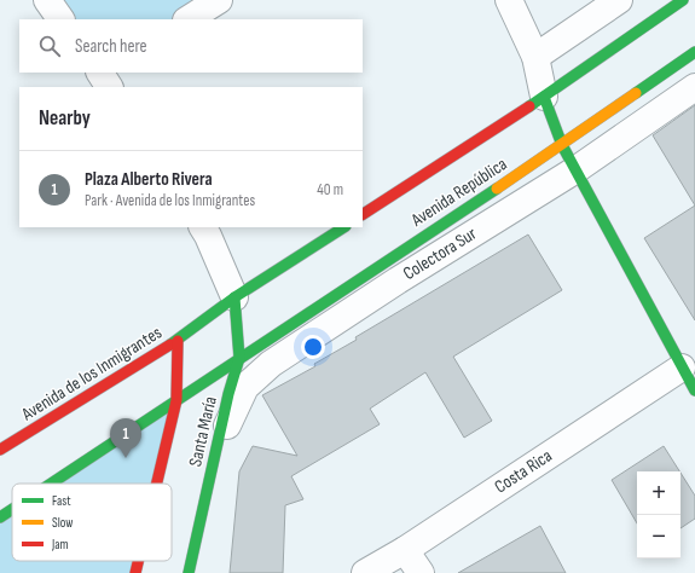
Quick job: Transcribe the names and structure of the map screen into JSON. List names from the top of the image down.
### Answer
{
  "streets": {
    "street": [
      "Avenida República",
      "Colectora Sur",
      "Avenida de los Inmigrantes",
      "Santa María",
      "Costa Rica"
    ]
  },
  "crossings": [
    ["Avenida República", "Santa María"],
    ["Colectora Sur", "Santa María"],
    ["Avenida de los Inmigrantes", "Santa María"]
  ],
  "legend": ["Fast", "Slow", "Jam"],
  "page": {
    "search": "Search here",
    "heading": "Nearby",
    "list": [
      {
        "mark": "1",
        "name": "Plaza Alberto Rivera",
        "note": "Park · Avenida de los Inmigrantes",
        "value": "40 m"
      }
    ],
    "pins": "1",
    "map_buttons": ["+", "−"]
  }
}
